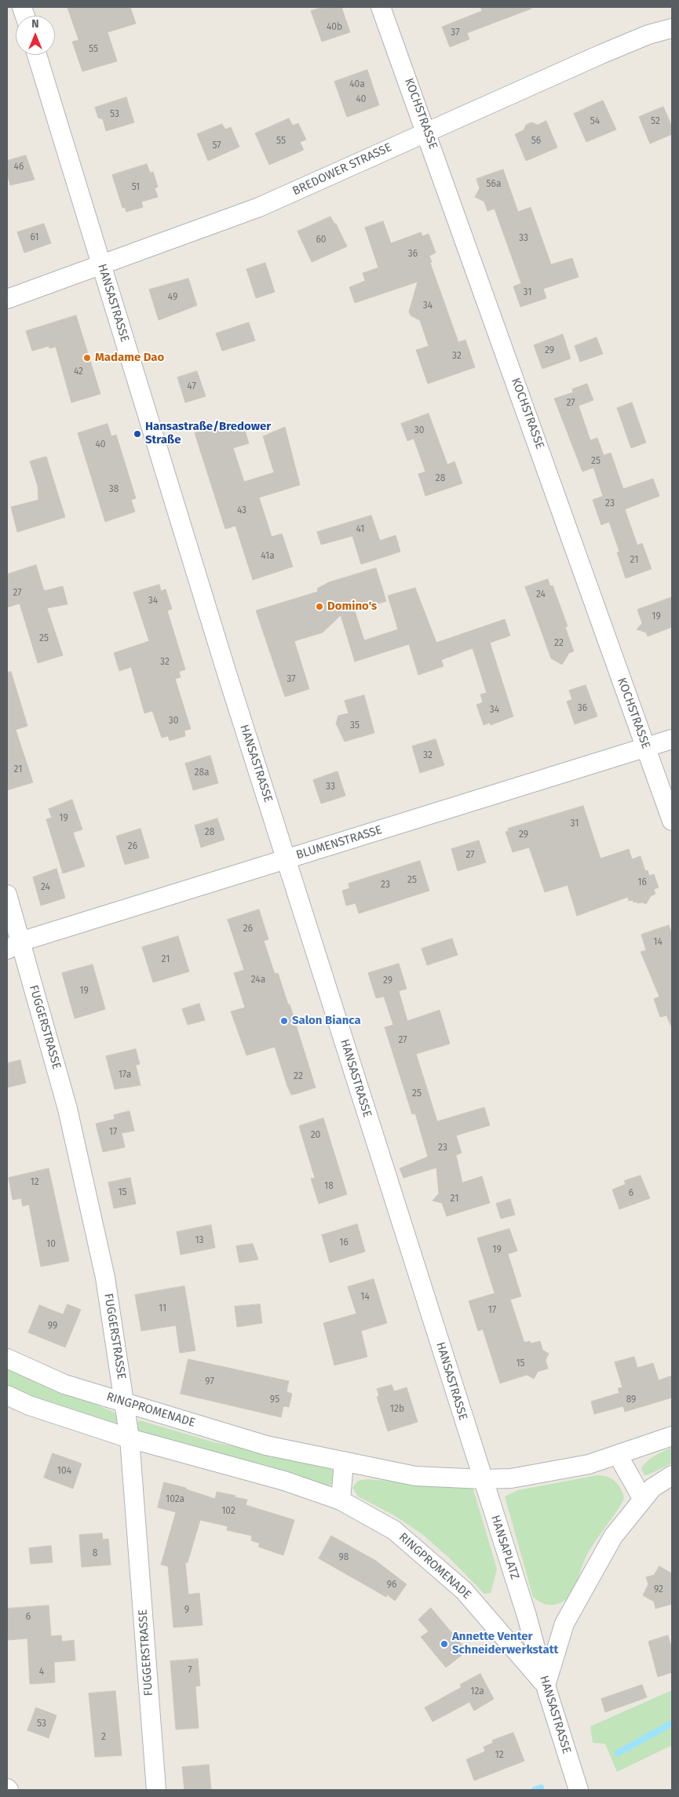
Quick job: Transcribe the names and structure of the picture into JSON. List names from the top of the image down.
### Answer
{
  "streets": {
    "street": [
      "KOCHSTRASSE",
      "BREDOWER STRASSE",
      "HANSASTRASSE",
      "BLUMENSTRASSE",
      "FUGGERSTRASSE",
      "RINGPROMENADE",
      "HANSAPLATZ"
    ]
  },
  "crossings": [
    ["KOCHSTRASSE", "BREDOWER STRASSE"],
    ["KOCHSTRASSE", "BLUMENSTRASSE"],
    ["BREDOWER STRASSE", "HANSASTRASSE"],
    ["HANSASTRASSE", "BLUMENSTRASSE"],
    ["HANSASTRASSE", "RINGPROMENADE"],
    ["HANSASTRASSE", "HANSAPLATZ"],
    ["BLUMENSTRASSE", "FUGGERSTRASSE"],
    ["FUGGERSTRASSE", "RINGPROMENADE"],
    ["RINGPROMENADE", "HANSAPLATZ"]
  ],
  "places": [
    "Madame Dao",
    "Hansastraße/Bredower Straße",
    "Domino's",
    "Salon Bianca",
    "Annette Venter Schneiderwerkstatt"
  ],
  "house_numbers": [
    "40b",
    "37",
    "55",
    "40a",
    "40",
    "53",
    "54",
    "52",
    "55",
    "56",
    "57",
    "46",
    "56a",
    "51",
    "61",
    "33",
    "60",
    "36",
    "31",
    "49",
    "34",
    "29",
    "32",
    "42",
    "47",
    "27",
    "30",
    "40",
    "25",
    "28",
    "38",
    "23",
    "43",
    "41",
    "41a",
    "21",
    "27",
    "24",
    "34",
    "19",
    "25",
    "22",
    "32",
    "37",
    "36",
    "34",
    "30",
    "35",
    "32",
    "21",
    "28a",
    "33",
    "19",
    "31",
    "28",
    "29",
    "26",
    "27",
    "25",
    "16",
    "23",
    "24",
    "26",
    "14",
    "21",
    "24a",
    "29",
    "19",
    "27",
    "17a",
    "22",
    "25",
    "17",
    "20",
    "23",
    "12",
    "18",
    "15",
    "6",
    "21",
    "13",
    "16",
    "10",
    "19",
    "14",
    "11",
    "17",
    "99",
    "15",
    "97",
    "95",
    "89",
    "12b",
    "104",
    "102a",
    "102",
    "8",
    "98",
    "96",
    "92",
    "9",
    "6",
    "7",
    "4",
    "12a",
    "53",
    "2",
    "12"
  ],
  "north": "top"
}
